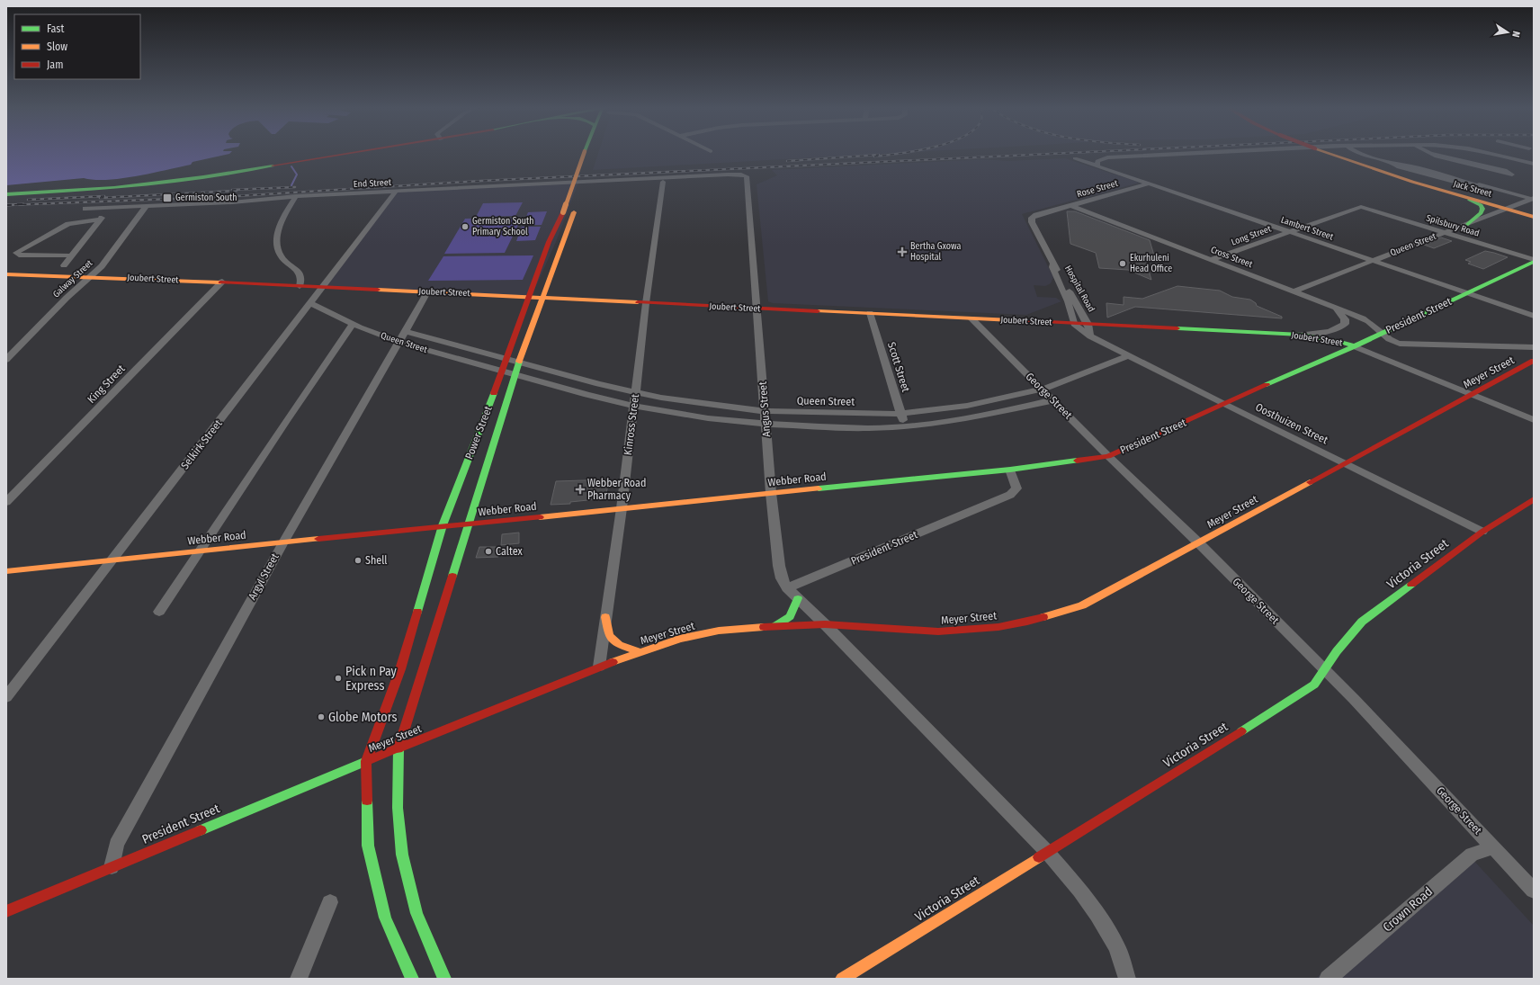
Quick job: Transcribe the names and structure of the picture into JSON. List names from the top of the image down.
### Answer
{
  "streets": {
    "main road": [
      "Jack Street",
      "Joubert Street",
      "President Street",
      "Meyer Street",
      "Power Street",
      "Webber Road",
      "Victoria Street"
    ],
    "street": [
      "End Street",
      "Rose Street",
      "Spilsbury Road",
      "Lambert Street",
      "Long Street",
      "Queen Street",
      "Cross Street",
      "Galway Street",
      "Hospital Road",
      "Scott Street",
      "King Street",
      "George Street",
      "Angus Street",
      "Oosthuizen Street",
      "Kinross Street",
      "Selkirk Street",
      "Argyl Street",
      "Crown Road"
    ]
  },
  "crossings": [
    ["End Street", "Galway Street"],
    ["End Street", "Angus Street"],
    ["End Street", "Selkirk Street"],
    ["Rose Street", "Lambert Street"],
    ["Rose Street", "Cross Street"],
    ["Rose Street", "Hospital Road"],
    ["Jack Street", "Queen Street"],
    ["Spilsbury Road", "Long Street"],
    ["Spilsbury Road", "Queen Street"],
    ["Spilsbury Road", "President Street"],
    ["Lambert Street", "Long Street"],
    ["Lambert Street", "Queen Street"],
    ["Lambert Street", "President Street"],
    ["Long Street", "Cross Street"],
    ["Queen Street", "Cross Street"],
    ["Queen Street", "Scott Street"],
    ["Queen Street", "George Street"],
    ["Queen Street", "Angus Street"],
    ["Queen Street", "Oosthuizen Street"],
    ["Queen Street", "Kinross Street"],
    ["Queen Street", "Power Street"],
    ["Queen Street", "Selkirk Street"],
    ["Queen Street", "Argyl Street"],
    ["Cross Street", "Hospital Road"],
    ["Cross Street", "President Street"],
    ["Galway Street", "Joubert Street"],
    ["Joubert Street", "Hospital Road"],
    ["Joubert Street", "President Street"],
    ["Joubert Street", "Scott Street"],
    ["Joubert Street", "King Street"],
    ["Joubert Street", "George Street"],
    ["Joubert Street", "Angus Street"],
    ["Joubert Street", "Oosthuizen Street"],
    ["Joubert Street", "Kinross Street"],
    ["Joubert Street", "Power Street"],
    ["Joubert Street", "Selkirk Street"],
    ["Joubert Street", "Argyl Street"],
    ["Hospital Road", "Oosthuizen Street"],
    ["President Street", "Meyer Street"],
    ["President Street", "George Street"],
    ["President Street", "Angus Street"],
    ["President Street", "Oosthuizen Street"],
    ["President Street", "Power Street"],
    ["President Street", "Webber Road"],
    ["President Street", "Argyl Street"],
    ["Meyer Street", "George Street"],
    ["Meyer Street", "Angus Street"],
    ["Meyer Street", "Oosthuizen Street"],
    ["Meyer Street", "Kinross Street"],
    ["Meyer Street", "Power Street"],
    ["George Street", "Victoria Street"],
    ["George Street", "Crown Road"],
    ["Angus Street", "Webber Road"],
    ["Angus Street", "Victoria Street"],
    ["Oosthuizen Street", "Victoria Street"],
    ["Kinross Street", "Webber Road"],
    ["Power Street", "Webber Road"],
    ["Selkirk Street", "Webber Road"],
    ["Webber Road", "Argyl Street"]
  ],
  "places": {
    "transit": ["Germiston South"],
    "other": [
      "Germiston South Primary School",
      "Ekurhuleni Head Office",
      "Caltex",
      "Shell",
      "Pick n Pay Express",
      "Globe Motors"
    ],
    "health": ["Bertha Gxowa Hospital", "Webber Road Pharmacy"]
  },
  "legend": ["Fast", "Slow", "Jam"],
  "north": "right"
}
